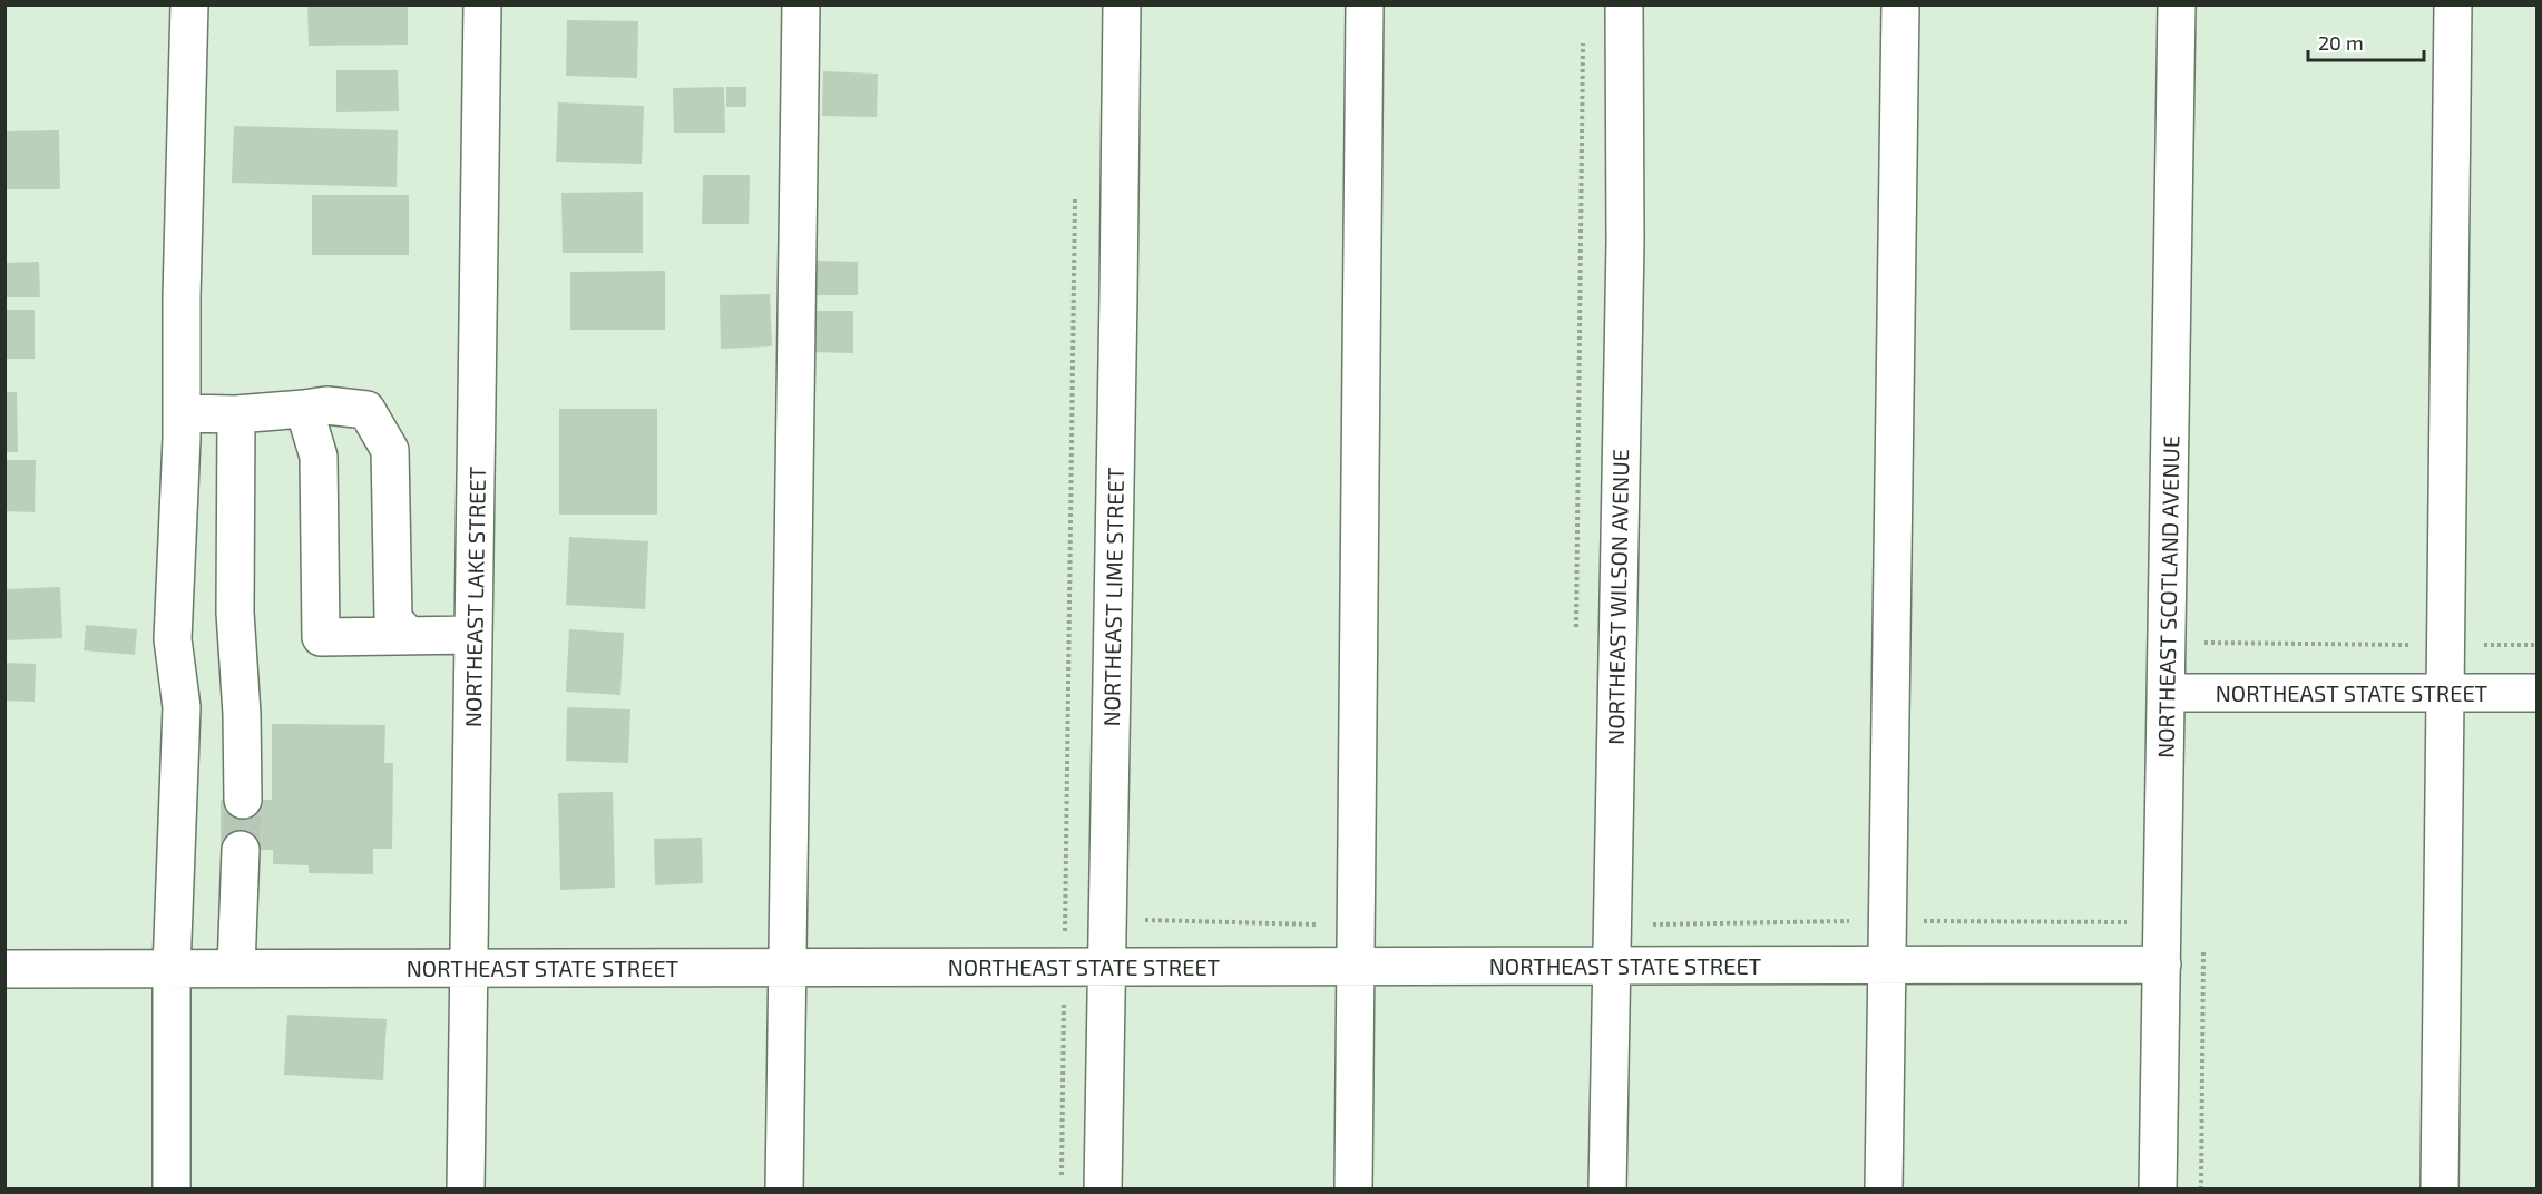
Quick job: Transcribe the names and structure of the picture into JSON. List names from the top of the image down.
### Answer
{
  "streets": {
    "street": [
      "NORTHEAST LAKE STREET",
      "NORTHEAST LIME STREET",
      "NORTHEAST WILSON AVENUE",
      "NORTHEAST SCOTLAND AVENUE",
      "NORTHEAST STATE STREET"
    ]
  },
  "crossings": [
    ["NORTHEAST LAKE STREET", "NORTHEAST STATE STREET"],
    ["NORTHEAST LIME STREET", "NORTHEAST STATE STREET"],
    ["NORTHEAST WILSON AVENUE", "NORTHEAST STATE STREET"],
    ["NORTHEAST SCOTLAND AVENUE", "NORTHEAST STATE STREET"]
  ],
  "scale_bar": "20 m"
}
